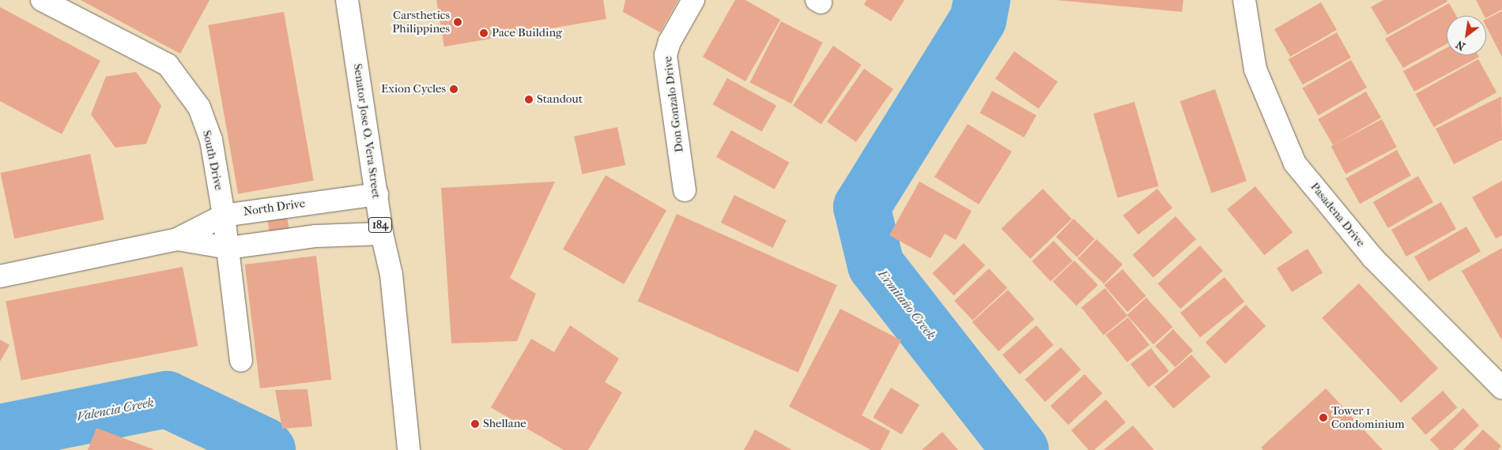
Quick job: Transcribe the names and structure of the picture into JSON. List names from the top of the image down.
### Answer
{
  "streets": {
    "street": [
      "Don Gonzalo Drive",
      "Senator Jose O. Vera Street",
      "South Drive",
      "North Drive",
      "Pasadena Drive",
      "184"
    ]
  },
  "crossings": [
    ["Senator Jose O. Vera Street", "North Drive"],
    ["South Drive", "North Drive"]
  ],
  "water": ["Ermitaño Creek", "Valencia Creek"],
  "places": [
    "Carsthetics Philippines",
    "Pace Building",
    "Exion Cycles",
    "Standout",
    "Tower 1 Condominium",
    "Shellane"
  ],
  "north": "bottom left"
}
